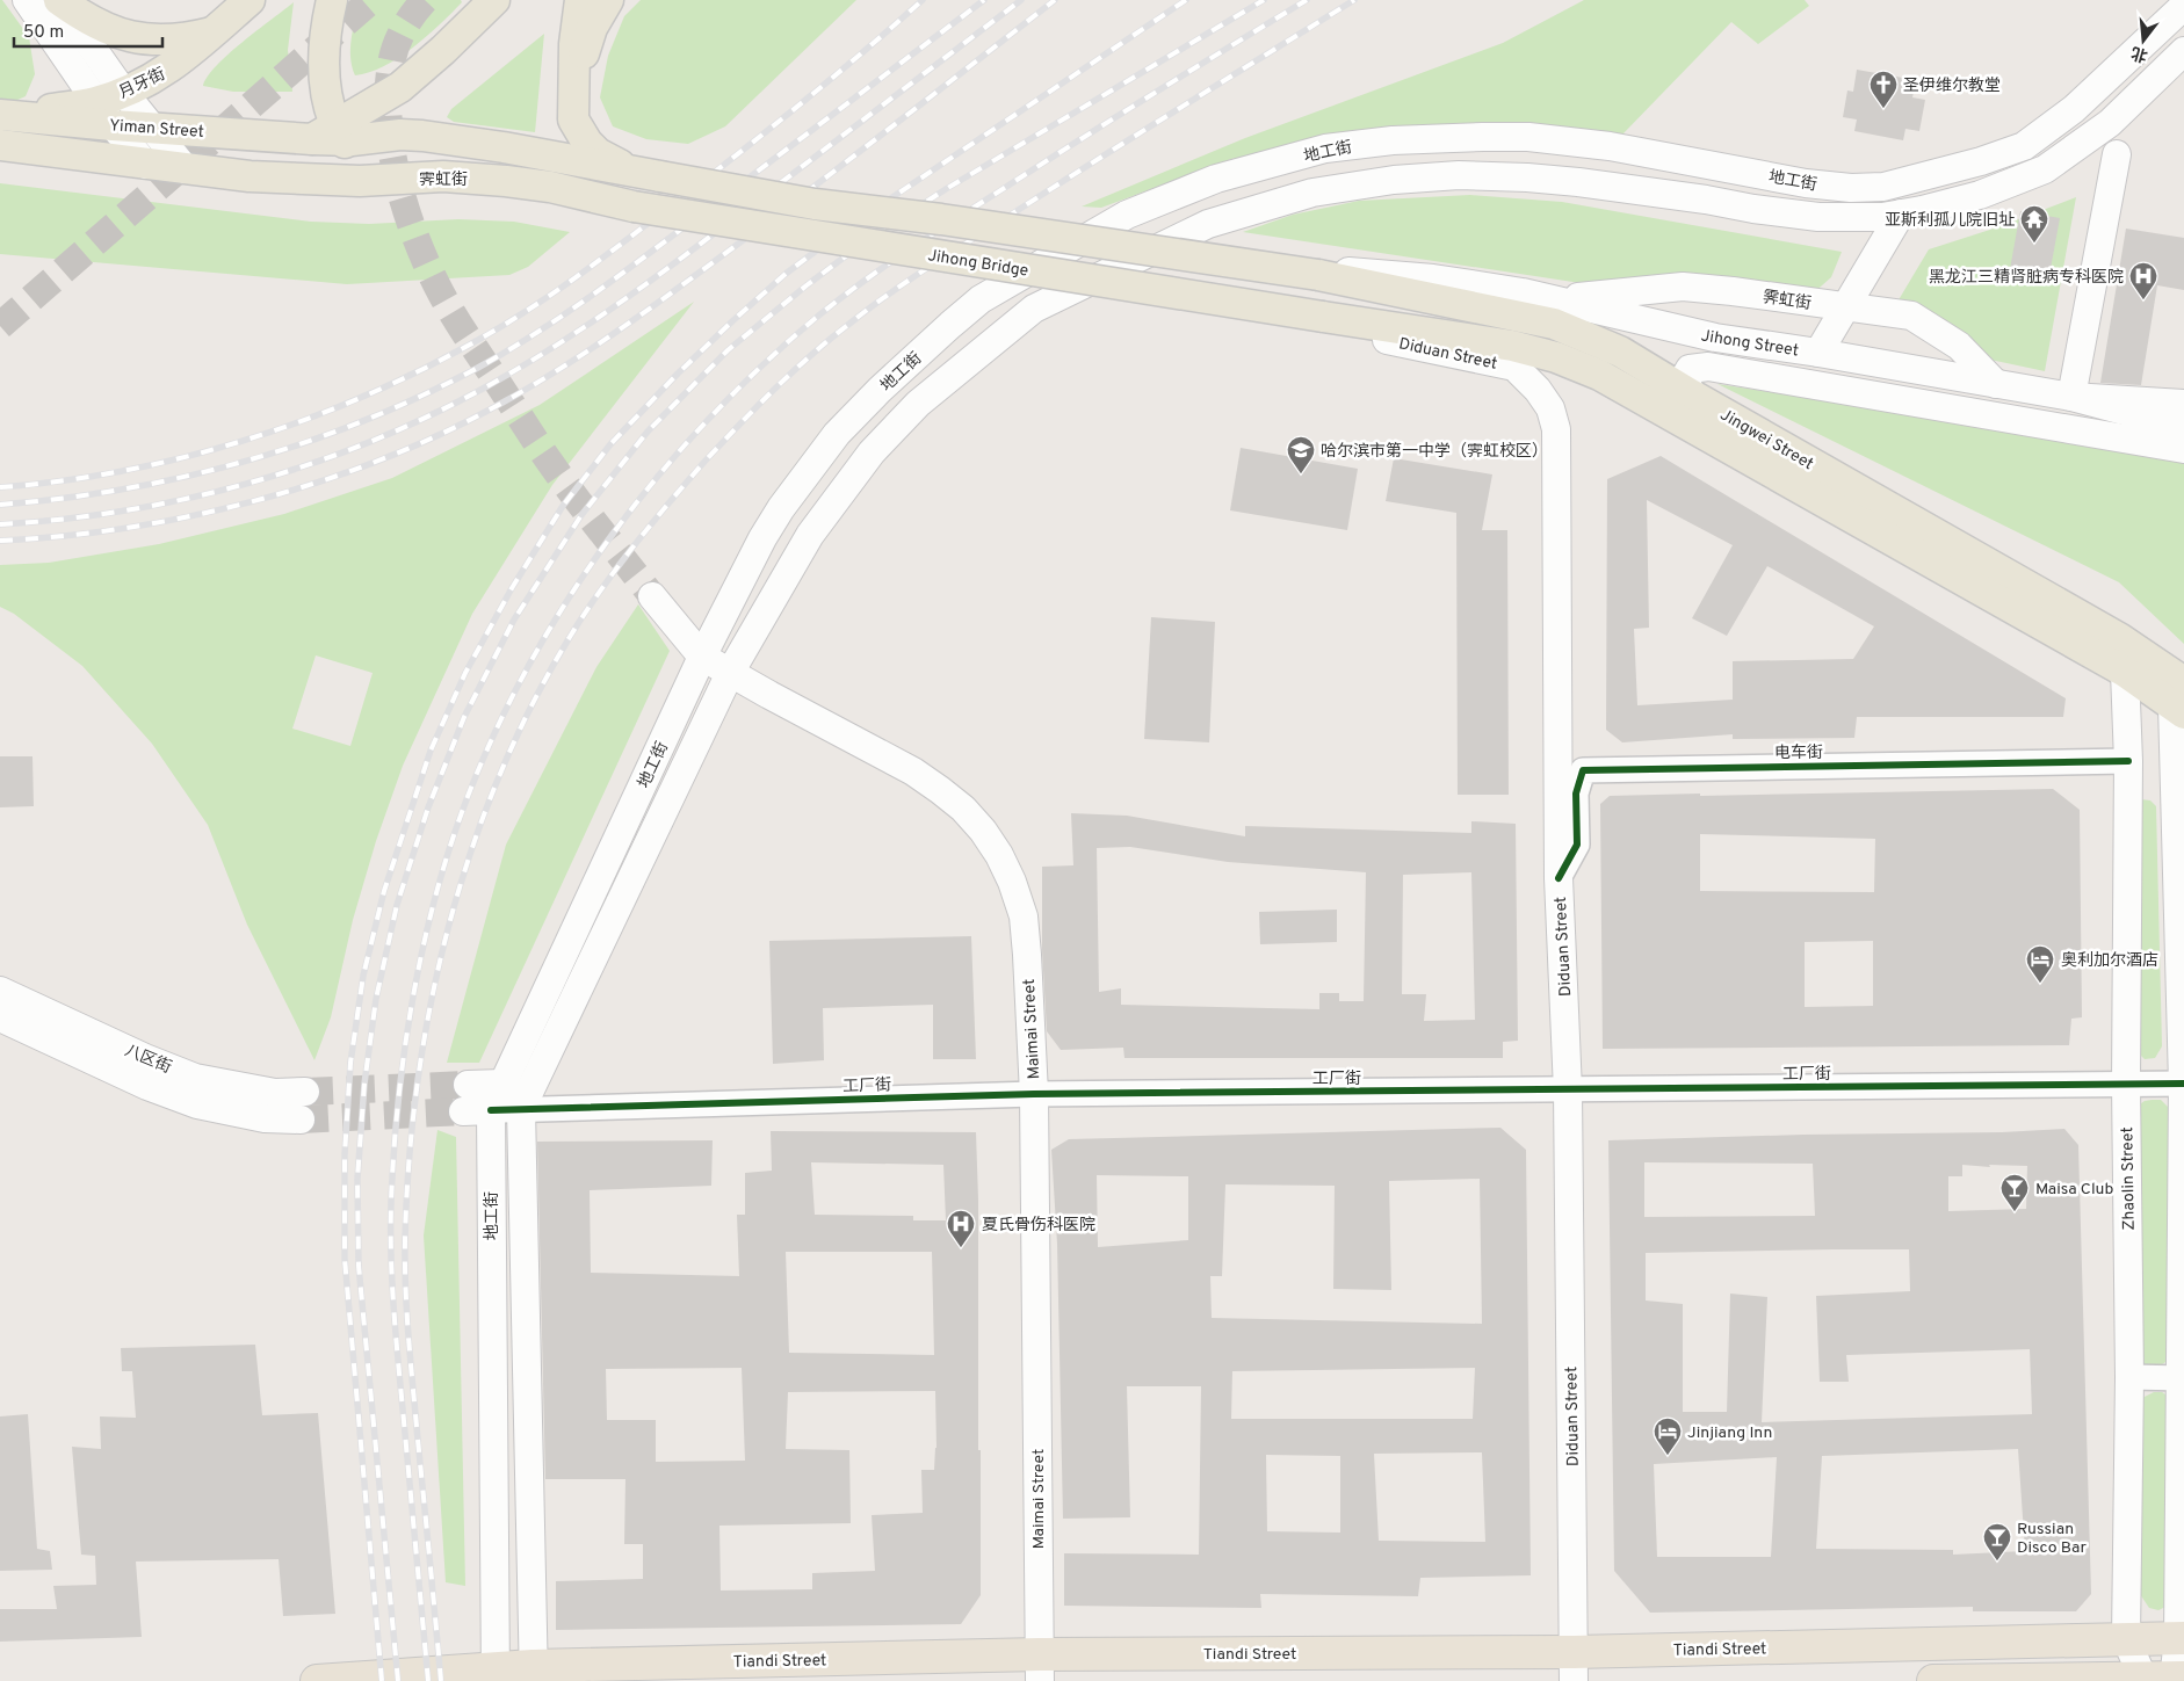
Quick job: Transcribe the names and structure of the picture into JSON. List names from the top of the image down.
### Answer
{
  "streets": {
    "highway": ["Tiandi Street"],
    "main road": [
      "月牙街",
      "Yiman Street",
      "地工街",
      "霁虹街",
      "Jihong Bridge",
      "Jihong Street",
      "Diduan Street",
      "Jingwei Street",
      "Maimai Street",
      "八区街",
      "Zhaolin Street"
    ],
    "street": ["电车街", "工厂街"]
  },
  "crossings": [
    ["月牙街", "Yiman Street"],
    ["地工街", "Maimai Street"],
    ["地工街", "工厂街"],
    ["地工街", "Tiandi Street"],
    ["霁虹街", "Jihong Bridge"],
    ["霁虹街", "Jihong Street"],
    ["Jihong Bridge", "Diduan Street"],
    ["Jihong Bridge", "Jingwei Street"],
    ["Jihong Street", "Jingwei Street"],
    ["Diduan Street", "Jingwei Street"],
    ["Diduan Street", "电车街"],
    ["Diduan Street", "工厂街"],
    ["Diduan Street", "Tiandi Street"],
    ["Jingwei Street", "Zhaolin Street"],
    ["电车街", "Zhaolin Street"],
    ["Maimai Street", "工厂街"],
    ["Maimai Street", "Tiandi Street"],
    ["工厂街", "Zhaolin Street"],
    ["Zhaolin Street", "Tiandi Street"]
  ],
  "places": {
    "church": ["圣·伊维尔教堂"],
    "temple": ["亚斯利孤儿院旧址"],
    "hospital": ["黑龙江三精肾脏病专科医院", "夏氏骨伤科医院"],
    "school or university": ["哈尔滨市第一中学（霁虹校区）"],
    "hotel": ["奥利加尔酒店", "Jinjiang Inn"],
    "bar": ["Maisa Club", "Russian Disco Bar"]
  },
  "scale_bar": "50 m",
  "north": "bottom"
}
